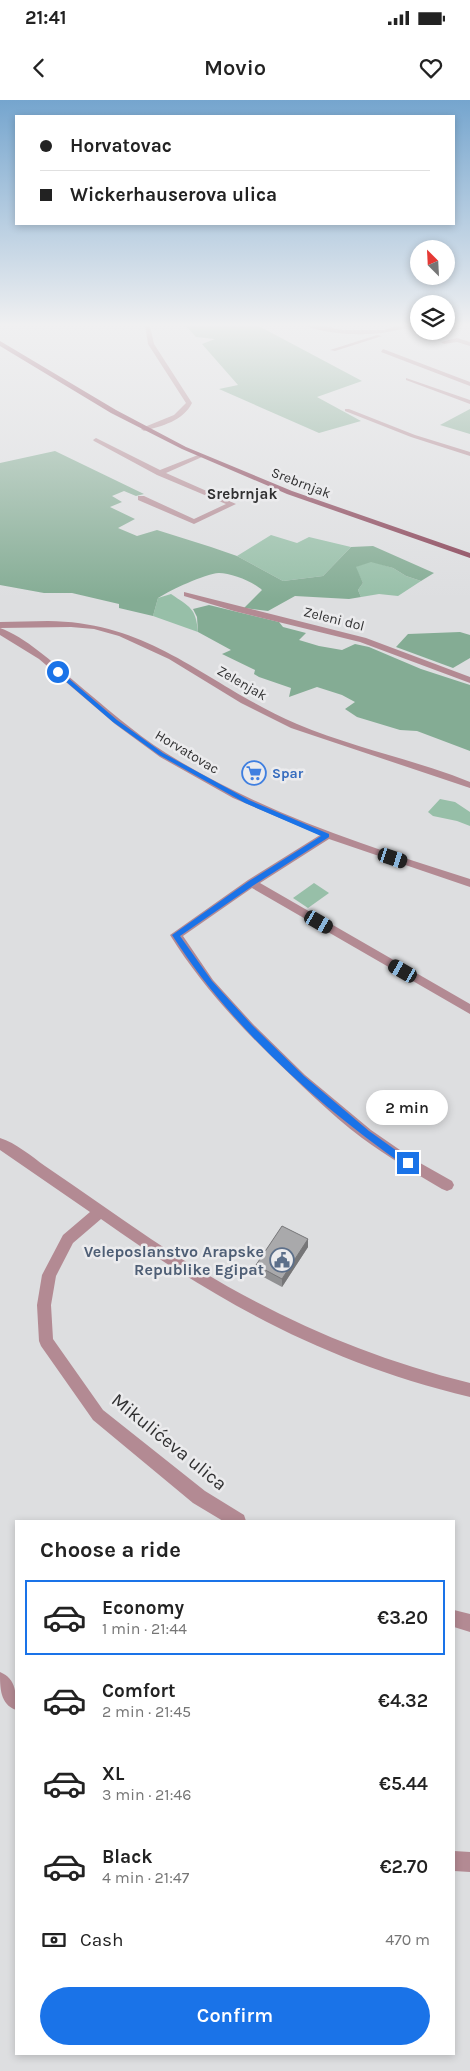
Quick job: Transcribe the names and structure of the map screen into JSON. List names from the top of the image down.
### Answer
{
  "streets": {
    "main road": ["Srebrnjak"],
    "street": [
      "Zeleni dol",
      "Zelenjak",
      "Horvatovac",
      "Mikulićeva ulica"
    ]
  },
  "districts": ["Srebrnjak"],
  "places": {
    "supermarket": ["Spar"],
    "public building": ["Veleposlanstvo Arapske Republike Egipat"]
  },
  "north": "top left",
  "page": {
    "status": "21:41",
    "header": "Movio",
    "banner": ["Horvatovac", "Wickerhauserova ulica"],
    "bubble": "2 min",
    "heading": "Choose a ride",
    "list": [
      {
        "name": "Economy",
        "note": "1 min · 21:44",
        "value": "€3.20"
      },
      {
        "name": "Comfort",
        "note": "2 min · 21:45",
        "value": "€4.32"
      },
      {
        "name": "XL",
        "note": "3 min · 21:46",
        "value": "€5.44"
      },
      {
        "name": "Black",
        "note": "4 min · 21:47",
        "value": "€2.70"
      }
    ],
    "pay": ["Cash", "470 m"],
    "buttons": "Confirm"
  }
}
